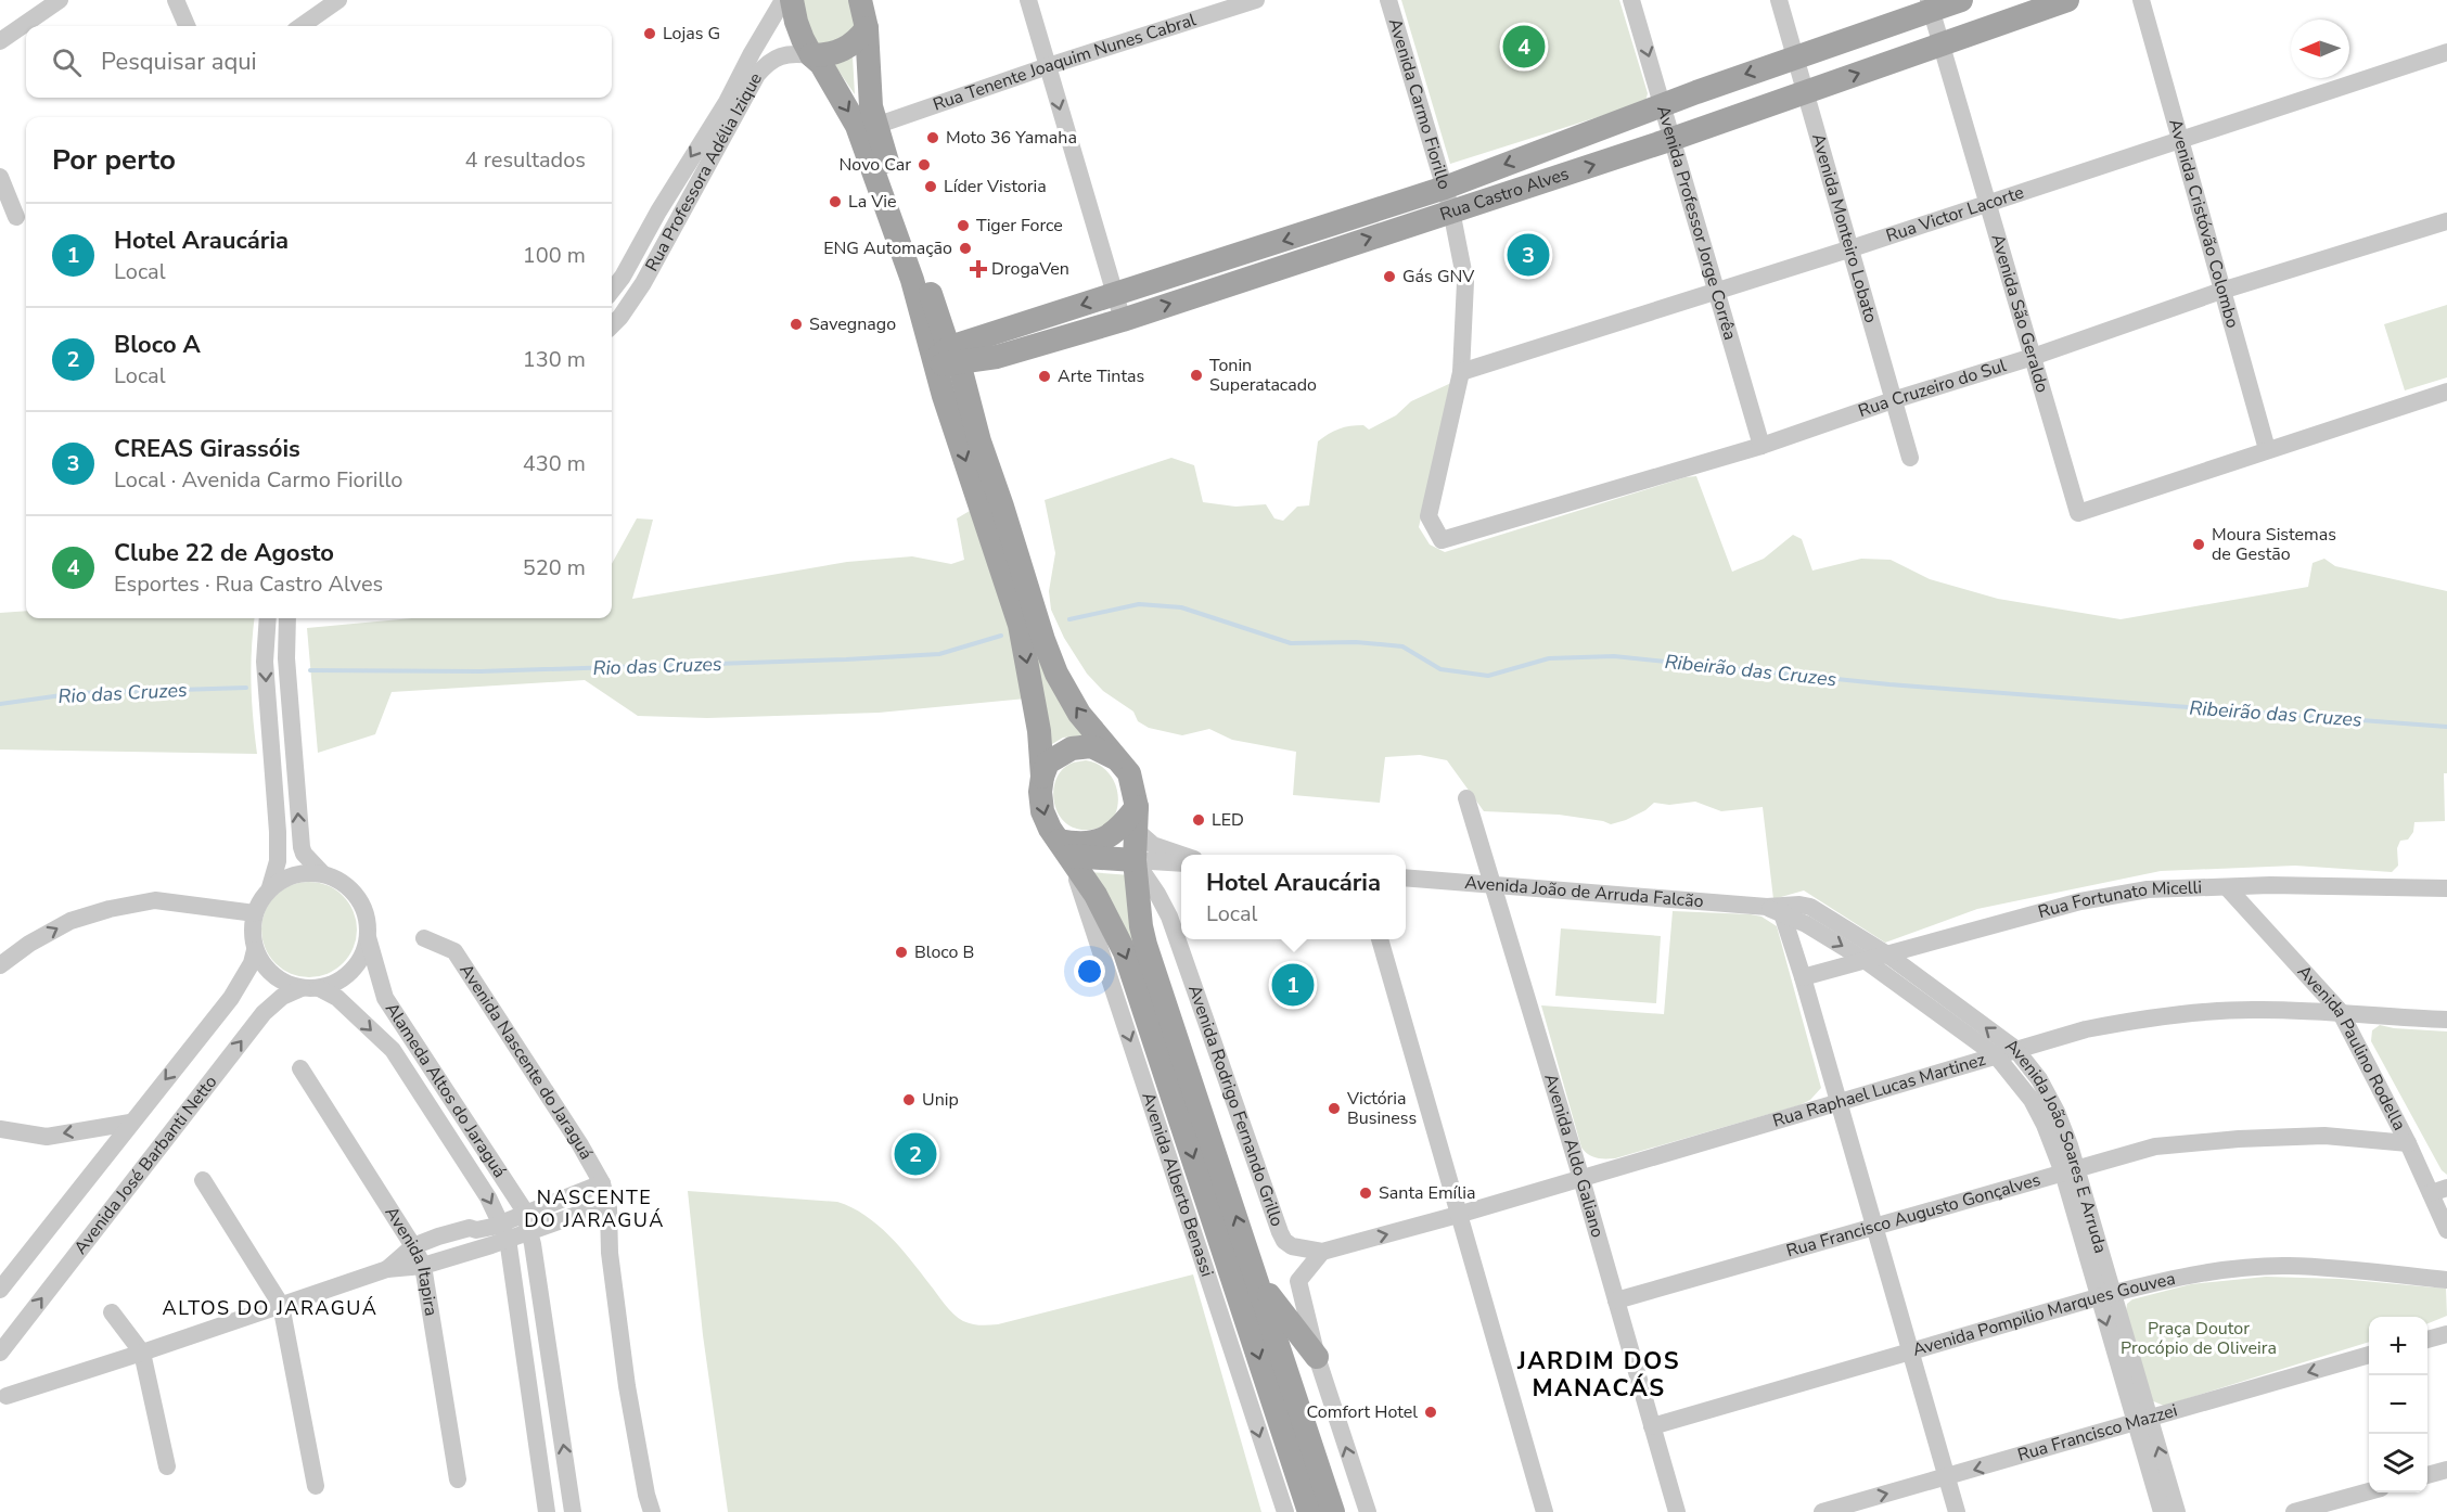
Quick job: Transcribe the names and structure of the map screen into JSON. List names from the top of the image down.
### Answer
{
  "streets": {
    "main road": ["Rua Castro Alves"],
    "street": [
      "Rua Tenente Joaquim Nunes Cabral",
      "Avenida Carmo Fiorillo",
      "Rua Professora Adélia Izique",
      "Rua Victor Lacorte",
      "Avenida Professor Jorge Corrêa",
      "Avenida Cristóvão Colombo",
      "Avenida Monteiro Lobato",
      "Avenida São Geraldo",
      "Rua Cruzeiro do Sul",
      "Avenida João de Arruda Falcão",
      "Rua Fortunato Micelli",
      "Avenida Paulino Rodella",
      "Avenida Nascente do Jaraguá",
      "Rua Raphael Lucas Martinez",
      "Alameda Altos do Jaraguá",
      "Avenida Rodrigo Fernando Grillo",
      "Avenida João Soares E Arruda",
      "Avenida Aldo Galiano",
      "Avenida José Barbanti Netto",
      "Avenida Alberto Benassi",
      "Rua Francisco Augusto Gonçalves",
      "Avenida Itapira",
      "Avenida Pompilio Marques Gouvea",
      "Rua Francisco Mazzei"
    ]
  },
  "crossings": [
    ["Avenida Carmo Fiorillo", "Rua Castro Alves"],
    ["Avenida Carmo Fiorillo", "Rua Victor Lacorte"],
    ["Avenida Carmo Fiorillo", "Rua Cruzeiro do Sul"],
    ["Rua Castro Alves", "Avenida Professor Jorge Corrêa"],
    ["Rua Castro Alves", "Avenida Monteiro Lobato"],
    ["Rua Castro Alves", "Avenida São Geraldo"],
    ["Rua Victor Lacorte", "Avenida Professor Jorge Corrêa"],
    ["Rua Victor Lacorte", "Avenida Cristóvão Colombo"],
    ["Rua Victor Lacorte", "Avenida Monteiro Lobato"],
    ["Rua Victor Lacorte", "Avenida São Geraldo"],
    ["Avenida Professor Jorge Corrêa", "Rua Cruzeiro do Sul"],
    ["Avenida Cristóvão Colombo", "Avenida São Geraldo"],
    ["Avenida Cristóvão Colombo", "Rua Cruzeiro do Sul"],
    ["Avenida Monteiro Lobato", "Rua Cruzeiro do Sul"],
    ["Avenida São Geraldo", "Rua Cruzeiro do Sul"],
    ["Avenida João de Arruda Falcão", "Avenida João Soares E Arruda"],
    ["Avenida João de Arruda Falcão", "Avenida Aldo Galiano"],
    ["Rua Fortunato Micelli", "Avenida Paulino Rodella"],
    ["Rua Fortunato Micelli", "Avenida João Soares E Arruda"],
    ["Avenida Paulino Rodella", "Rua Raphael Lucas Martinez"],
    ["Avenida Paulino Rodella", "Rua Francisco Augusto Gonçalves"],
    ["Rua Raphael Lucas Martinez", "Avenida Rodrigo Fernando Grillo"],
    ["Rua Raphael Lucas Martinez", "Avenida João Soares E Arruda"],
    ["Rua Raphael Lucas Martinez", "Avenida Aldo Galiano"],
    ["Alameda Altos do Jaraguá", "Avenida José Barbanti Netto"],
    ["Avenida João Soares E Arruda", "Rua Francisco Augusto Gonçalves"],
    ["Avenida João Soares E Arruda", "Avenida Pompilio Marques Gouvea"],
    ["Avenida João Soares E Arruda", "Rua Francisco Mazzei"],
    ["Avenida Aldo Galiano", "Rua Francisco Augusto Gonçalves"],
    ["Avenida Aldo Galiano", "Avenida Pompilio Marques Gouvea"]
  ],
  "one_way": ["Avenida Alberto Benassi"],
  "districts": ["NASCENTE DO JARAGUÁ", "ALTOS DO JARAGUÁ", "JARDIM DOS MANACÁS"],
  "water": ["Rio das Cruzes", "Ribeirão das Cruzes"],
  "parks": ["Praça Doutor Procópio de Oliveira"],
  "places": {
    "other": [
      "Lojas G",
      "Moto 36 Yamaha",
      "Novo Car",
      "Líder Vistoria",
      "La Vie",
      "Tiger Force",
      "ENG Automação",
      "Gás GNV",
      "Savegnago",
      "Tonin Superatacado",
      "Arte Tintas",
      "Moura Sistemas de Gestão",
      "LED",
      "Bloco B",
      "Unip",
      "Victória Business",
      "Santa Emília",
      "Comfort Hotel"
    ],
    "health": ["DrogaVen"]
  },
  "north": "left",
  "page": {
    "pins": [
      "4",
      "3",
      "1",
      "2"
    ],
    "search": "Pesquisar aqui",
    "heading": ["Por perto", "4 resultados"],
    "list": [
      {
        "mark": "1",
        "name": "Hotel Araucária",
        "note": "Local",
        "value": "100 m"
      },
      {
        "mark": "2",
        "name": "Bloco A",
        "note": "Local",
        "value": "130 m"
      },
      {
        "mark": "3",
        "name": "CREAS Girassóis",
        "note": "Local · Avenida Carmo Fiorillo",
        "value": "430 m"
      },
      {
        "mark": "4",
        "name": "Clube 22 de Agosto",
        "note": "Esportes · Rua Castro Alves",
        "value": "520 m"
      }
    ],
    "popup": ["Hotel Araucária", "Local"],
    "map_buttons": ["+", "−"]
  }
}
